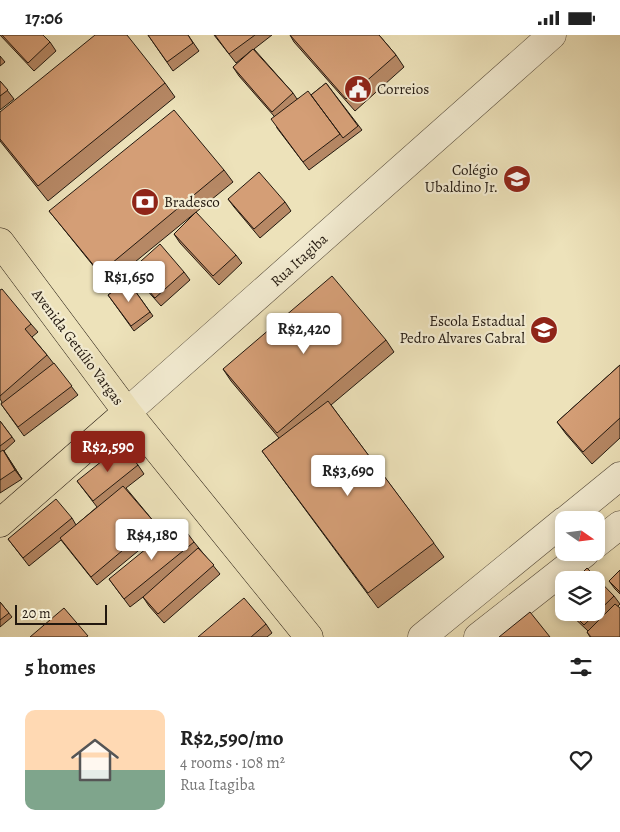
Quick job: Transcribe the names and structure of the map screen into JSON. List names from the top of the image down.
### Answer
{
  "streets": {
    "main road": ["Rua Itagiba", "Avenida Getúlio Vargas"]
  },
  "crossings": [
    ["Rua Itagiba", "Avenida Getúlio Vargas"]
  ],
  "places": {
    "public building": ["Correios"],
    "school or university": ["Colégio Ubaldino Jr.", "Escola Estadual Pedro Alvares Cabral"],
    "bank": ["Bradesco"]
  },
  "scale_bar": "20 m",
  "north": "right",
  "page": {
    "status": "17:06",
    "price": [
      "R$1,650",
      "R$2,420",
      "R$2,590",
      "R$3,690",
      "R$4,180"
    ],
    "scale": "20 m",
    "heading": "5 homes",
    "list": [
      {
        "name": "R$2,590/mo",
        "note": "4 rooms · 108 m² · Rua Itagiba"
      }
    ]
  }
}
